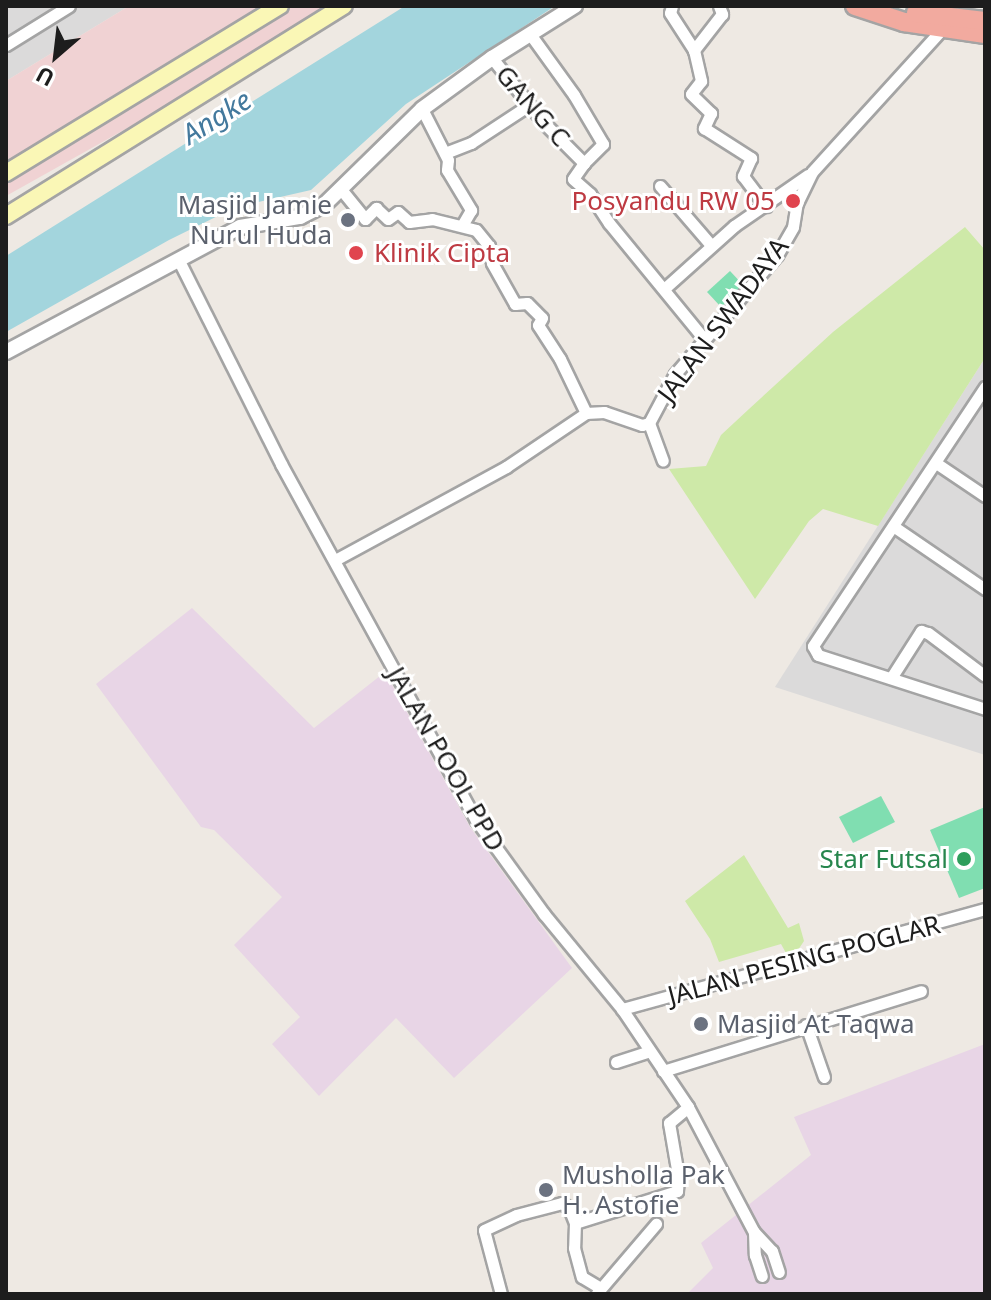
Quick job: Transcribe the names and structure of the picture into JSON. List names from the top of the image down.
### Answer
{
  "streets": {
    "street": [
      "GANG C",
      "JALAN SWADAYA",
      "JALAN POOL PPD",
      "JALAN PESING POGLAR"
    ]
  },
  "crossings": [
    ["GANG C", "JALAN SWADAYA"],
    ["JALAN POOL PPD", "JALAN PESING POGLAR"]
  ],
  "water": ["Angke"],
  "places": [
    "Posyandu RW 05",
    "Masjid Jamie Nurul Huda",
    "Klinik Cipta",
    "Star Futsal",
    "Masjid At Taqwa",
    "Musholla Pak H. Astofie"
  ],
  "north": "bottom left"
}
